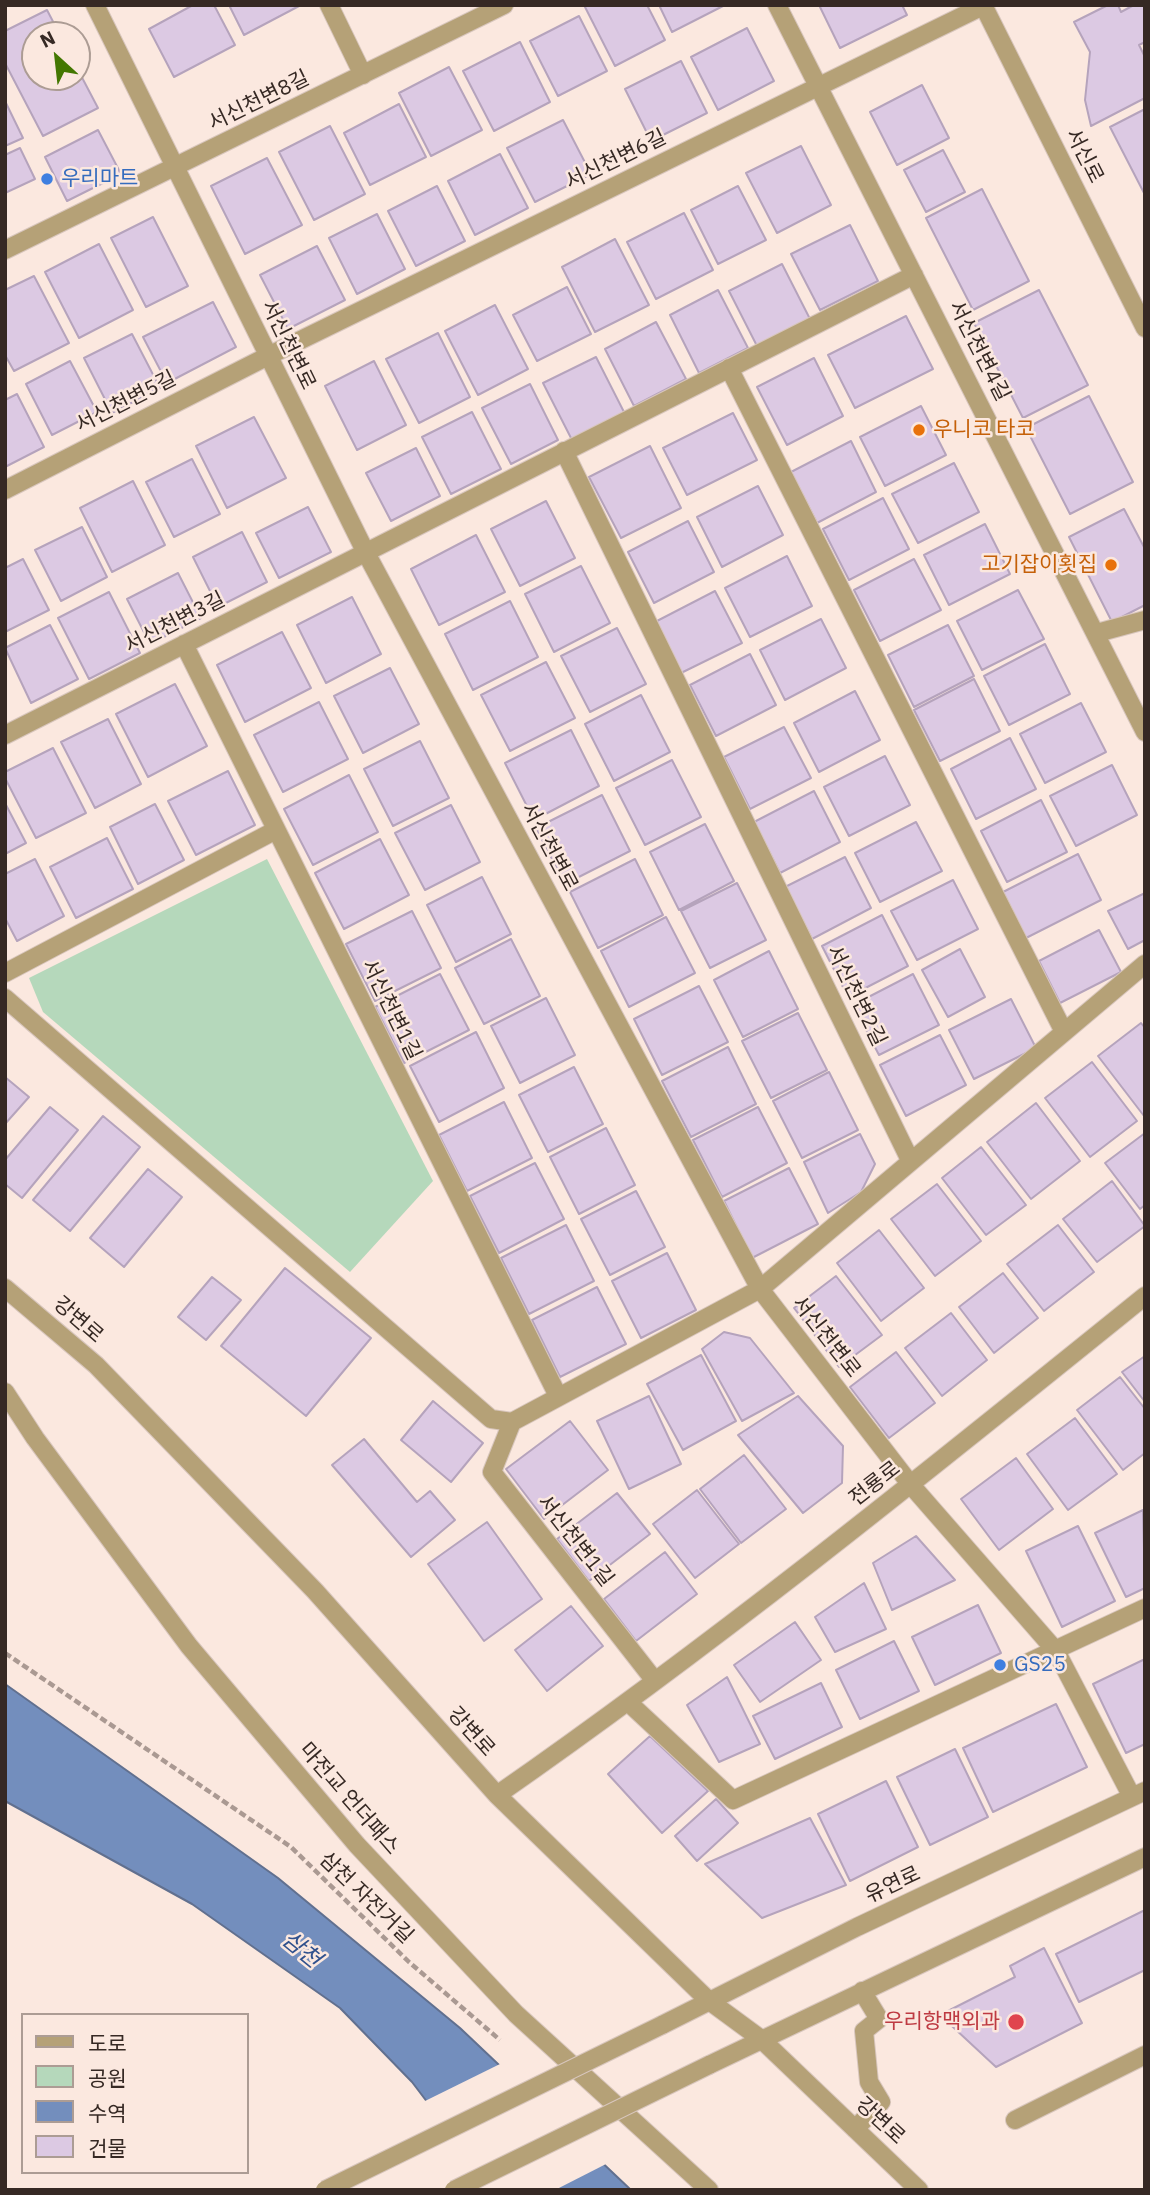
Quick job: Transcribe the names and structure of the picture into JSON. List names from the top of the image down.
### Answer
{
  "streets": {
    "street": [
      "서신천변8길",
      "서신로",
      "서신천변6길",
      "서신천변로",
      "서신천변4길",
      "서신천변5길",
      "서신천변3길",
      "서신천변2길",
      "서신천변1길",
      "강변로",
      "전룡로",
      "마전교 언더패스",
      "유연로"
    ],
    "path": ["삼천 자전거길"]
  },
  "crossings": [
    ["서신천변8길", "서신천변로"],
    ["서신로", "서신천변6길"],
    ["서신천변6길", "서신천변로"],
    ["서신천변6길", "서신천변4길"],
    ["서신천변6길", "서신천변5길"],
    ["서신천변로", "서신천변5길"],
    ["서신천변로", "서신천변3길"],
    ["서신천변로", "전룡로"],
    ["서신천변로", "유연로"],
    ["서신천변3길", "서신천변1길"],
    ["서신천변1길", "전룡로"],
    ["강변로", "전룡로"],
    ["강변로", "유연로"]
  ],
  "water": ["삼천"],
  "places": [
    "우리마트",
    "우니코 타코",
    "고기잡이횟집",
    "GS25",
    "우리항맥외과"
  ],
  "legend": [
    "도로",
    "공원",
    "수역",
    "건물"
  ],
  "north": "top left"
}
